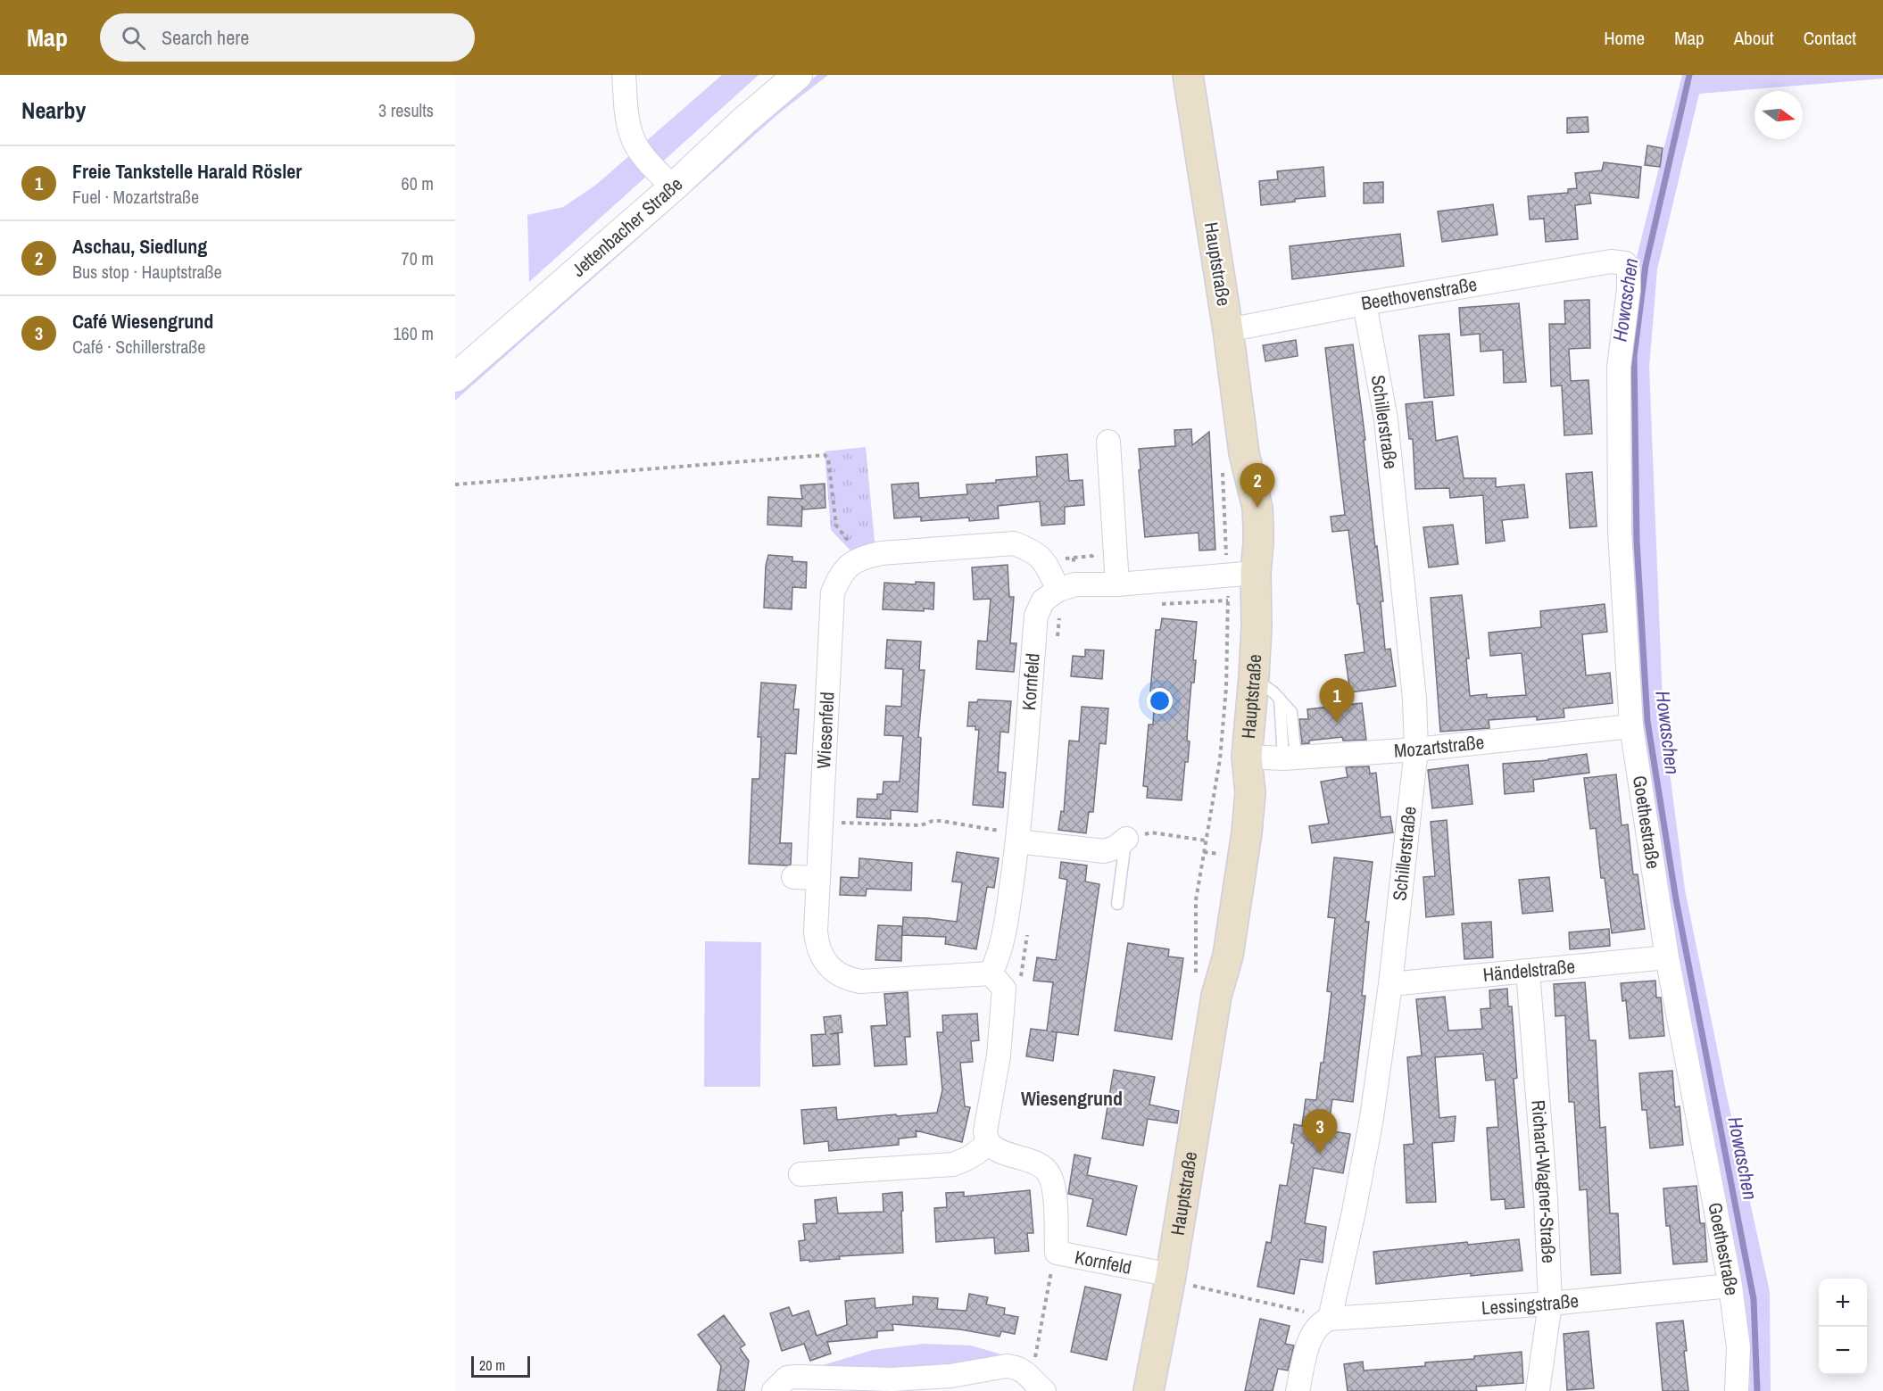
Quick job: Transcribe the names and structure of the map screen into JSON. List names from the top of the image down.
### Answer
{
  "streets": {
    "main road": ["Hauptstraße"],
    "street": [
      "Jettenbacher Straße",
      "Beethovenstraße",
      "Schillerstraße",
      "Kornfeld",
      "Wiesenfeld",
      "Mozartstraße",
      "Goethestraße",
      "Händelstraße",
      "Richard-Wagner-Straße",
      "Lessingstraße"
    ]
  },
  "crossings": [
    ["Hauptstraße", "Beethovenstraße"],
    ["Hauptstraße", "Kornfeld"],
    ["Hauptstraße", "Mozartstraße"],
    ["Beethovenstraße", "Schillerstraße"],
    ["Beethovenstraße", "Goethestraße"],
    ["Schillerstraße", "Mozartstraße"],
    ["Schillerstraße", "Händelstraße"],
    ["Schillerstraße", "Lessingstraße"],
    ["Kornfeld", "Wiesenfeld"],
    ["Mozartstraße", "Goethestraße"],
    ["Goethestraße", "Händelstraße"],
    ["Goethestraße", "Lessingstraße"],
    ["Händelstraße", "Richard-Wagner-Straße"],
    ["Richard-Wagner-Straße", "Lessingstraße"]
  ],
  "districts": ["Wiesengrund"],
  "water": ["Howaschen"],
  "scale_bar": "20 m",
  "north": "right",
  "page": {
    "header": "Map",
    "search": "Search here",
    "nav": [
      "Home",
      "Map",
      "About",
      "Contact"
    ],
    "heading": ["Nearby", "3 results"],
    "list": [
      {
        "mark": "1",
        "name": "Freie Tankstelle Harald Rösler",
        "note": "Fuel · Mozartstraße",
        "value": "60 m"
      },
      {
        "mark": "2",
        "name": "Aschau, Siedlung",
        "note": "Bus stop · Hauptstraße",
        "value": "70 m"
      },
      {
        "mark": "3",
        "name": "Café Wiesengrund",
        "note": "Café · Schillerstraße",
        "value": "160 m"
      }
    ],
    "pins": ["2", "1", "3"],
    "map_buttons": ["+", "−"],
    "scale": "20 m"
  }
}
